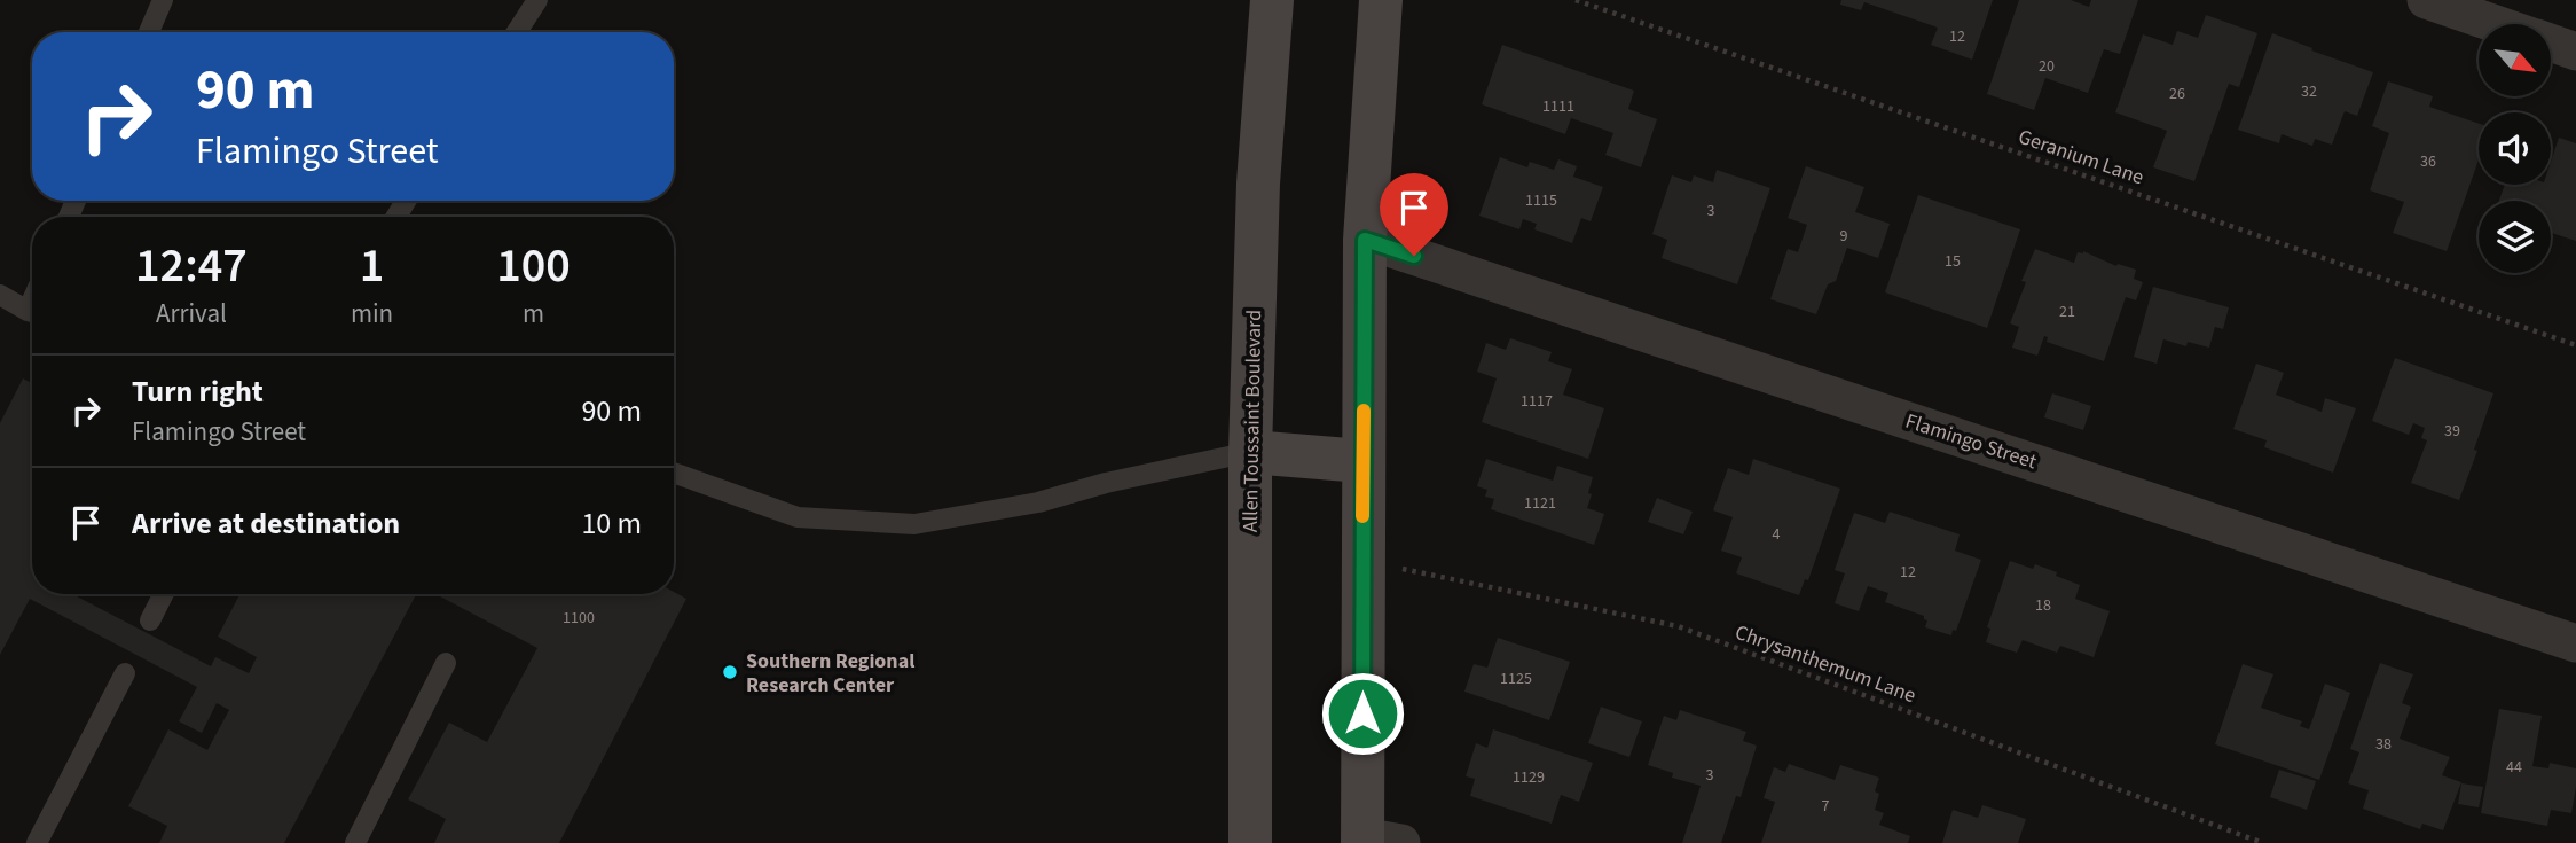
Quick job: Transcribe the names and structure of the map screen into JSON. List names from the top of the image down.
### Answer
{
  "streets": {
    "main road": ["Allen Toussaint Boulevard"],
    "street": ["Flamingo Street"],
    "path": ["Geranium Lane", "Chrysanthemum Lane"]
  },
  "places": ["Southern Regional Research Center"],
  "house_numbers": [
    "12",
    "20",
    "32",
    "26",
    "1111",
    "36",
    "1115",
    "3",
    "9",
    "15",
    "21",
    "1117",
    "39",
    "1121",
    "4",
    "12",
    "18",
    "1100",
    "1125",
    "38",
    "44",
    "3",
    "1129",
    "7"
  ],
  "north": "bottom right",
  "page": {
    "turn": ["90 m", "Flamingo Street"],
    "eta": [
      "12:47",
      "Arrival",
      "1",
      "min",
      "100",
      "m"
    ],
    "list": [
      {
        "name": "Turn right",
        "note": "Flamingo Street",
        "value": "90 m"
      },
      {
        "name": "Arrive at destination",
        "value": "10 m"
      }
    ]
  }
}
